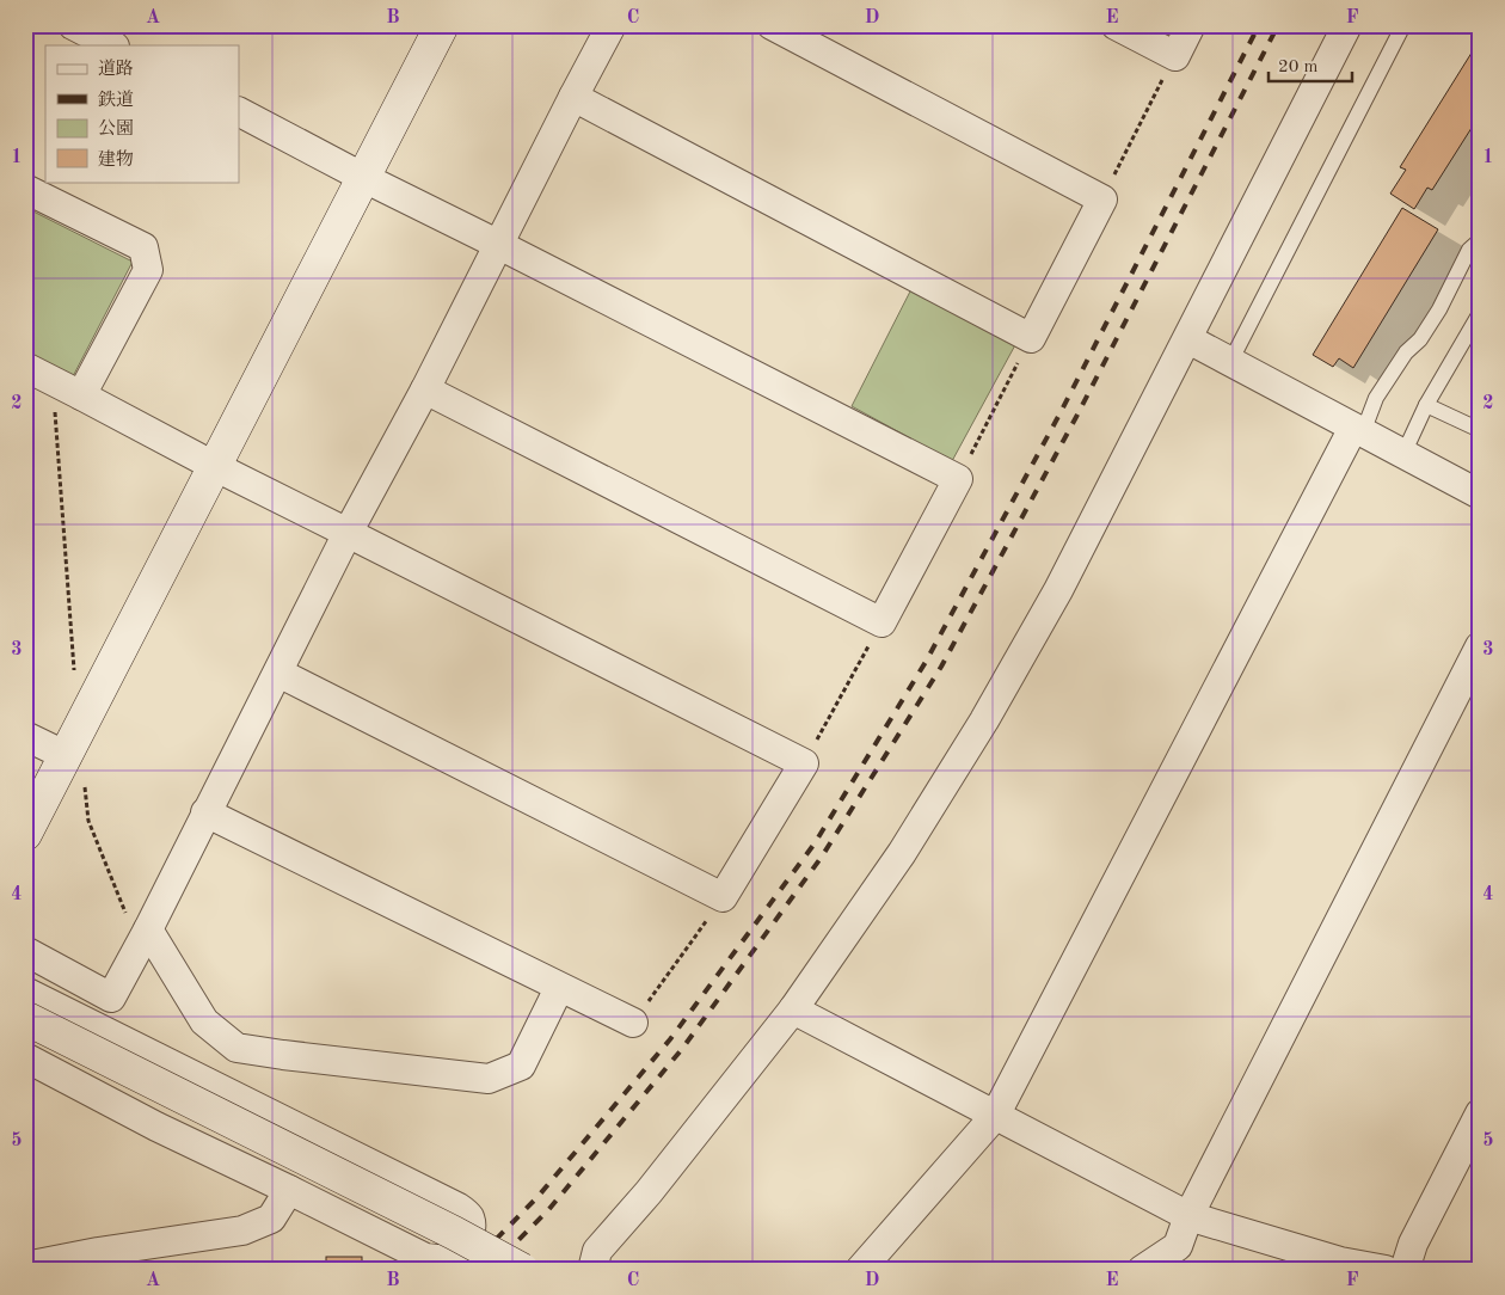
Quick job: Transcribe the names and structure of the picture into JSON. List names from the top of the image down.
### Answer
{
  "legend": [
    "道路",
    "鉄道",
    "公園",
    "建物"
  ],
  "scale_bar": "20 m",
  "grid": {
    "columns": [
      "A",
      "B",
      "C",
      "D",
      "E",
      "F"
    ],
    "rows": [
      "1",
      "2",
      "3",
      "4",
      "5"
    ]
  }
}
